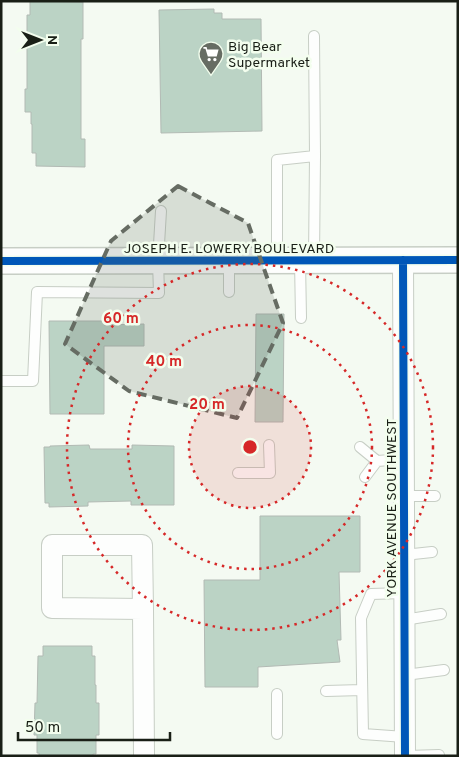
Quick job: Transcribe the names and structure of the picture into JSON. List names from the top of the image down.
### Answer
{
  "streets": {
    "street": ["JOSEPH E. LOWERY BOULEVARD", "YORK AVENUE SOUTHWEST"]
  },
  "crossings": [
    ["JOSEPH E. LOWERY BOULEVARD", "YORK AVENUE SOUTHWEST"]
  ],
  "places": {
    "supermarket": ["Big Bear Supermarket"]
  },
  "scale_bar": "50 m",
  "north": "right",
  "rings": ["60 m", "40 m", "20 m"]
}
